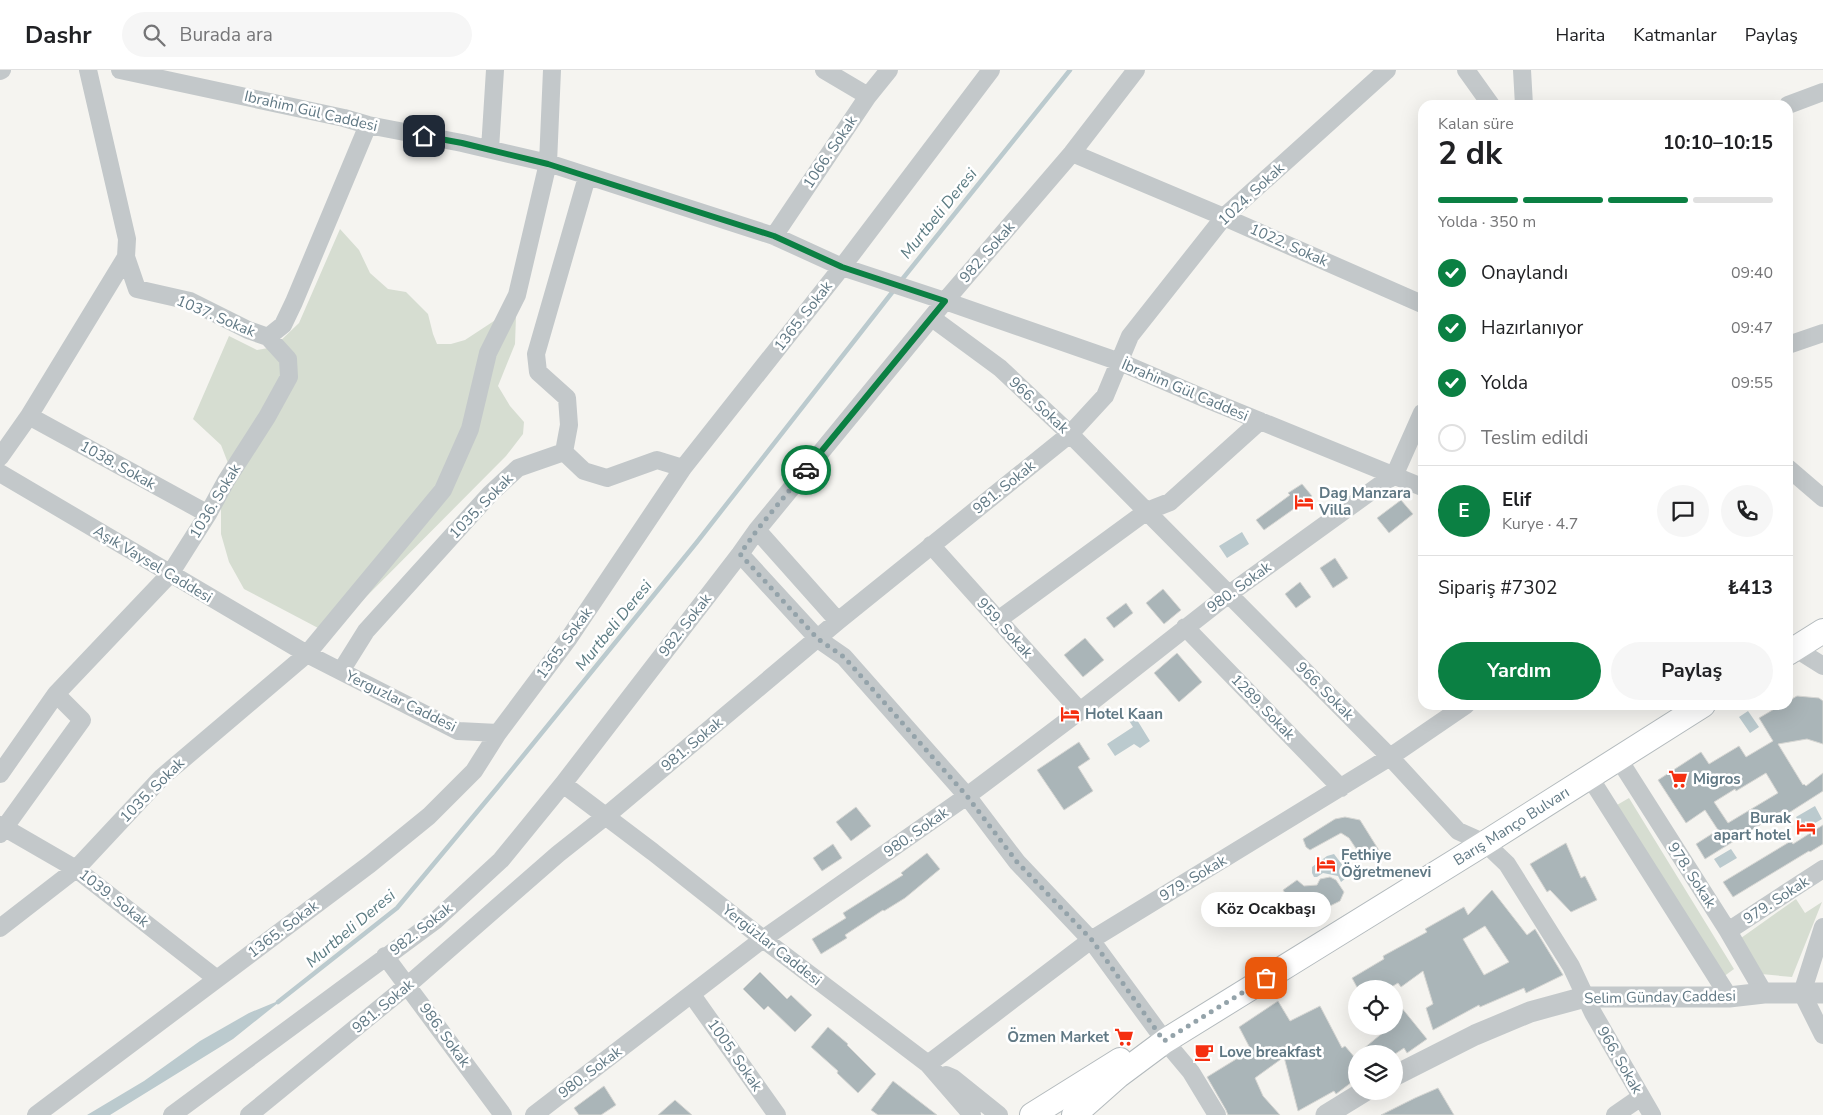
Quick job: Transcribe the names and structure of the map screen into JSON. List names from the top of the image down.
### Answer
{
  "streets": {
    "main road": ["Barış Manço Bulvarı"],
    "street": [
      "Ibrahim Gül Caddesi",
      "1066. Sokak",
      "1024. Sokak",
      "1022. Sokak",
      "982. Sokak",
      "1037. Sokak",
      "1365. Sokak",
      "İbrahim Gül Caddesi",
      "966. Sokak",
      "1038. Sokak",
      "981. Sokak",
      "1036. Sokak",
      "1035. Sokak",
      "Aşık Vaysel Caddesi",
      "980. Sokak",
      "959. Sokak",
      "Yerguzlar Caddesi",
      "1289. Sokak",
      "978. Sokak",
      "979. Sokak",
      "1039. Sokak",
      "Yergüzlar Caddesi",
      "Selim Günday Caddesi",
      "986. Sokak",
      "1005. Sokak"
    ]
  },
  "crossings": [
    ["Ibrahim Gül Caddesi", "1066. Sokak"],
    ["Ibrahim Gül Caddesi", "1365. Sokak"],
    ["Ibrahim Gül Caddesi", "İbrahim Gül Caddesi"],
    ["Ibrahim Gül Caddesi", "1035. Sokak"],
    ["1024. Sokak", "1022. Sokak"],
    ["1024. Sokak", "İbrahim Gül Caddesi"],
    ["1024. Sokak", "981. Sokak"],
    ["1022. Sokak", "982. Sokak"],
    ["982. Sokak", "İbrahim Gül Caddesi"],
    ["982. Sokak", "966. Sokak"],
    ["982. Sokak", "Yergüzlar Caddesi"],
    ["982. Sokak", "986. Sokak"],
    ["1037. Sokak", "1036. Sokak"],
    ["1365. Sokak", "İbrahim Gül Caddesi"],
    ["1365. Sokak", "Yerguzlar Caddesi"],
    ["1365. Sokak", "1039. Sokak"],
    ["İbrahim Gül Caddesi", "981. Sokak"],
    ["İbrahim Gül Caddesi", "980. Sokak"],
    ["966. Sokak", "981. Sokak"],
    ["966. Sokak", "980. Sokak"],
    ["966. Sokak", "Barış Manço Bulvarı"],
    ["966. Sokak", "979. Sokak"],
    ["966. Sokak", "Selim Günday Caddesi"],
    ["1038. Sokak", "1036. Sokak"],
    ["981. Sokak", "959. Sokak"],
    ["981. Sokak", "Yergüzlar Caddesi"],
    ["981. Sokak", "986. Sokak"],
    ["1036. Sokak", "Aşık Vaysel Caddesi"],
    ["1035. Sokak", "Aşık Vaysel Caddesi"],
    ["1035. Sokak", "Yerguzlar Caddesi"],
    ["1035. Sokak", "1039. Sokak"],
    ["Aşık Vaysel Caddesi", "Yerguzlar Caddesi"],
    ["980. Sokak", "959. Sokak"],
    ["980. Sokak", "1289. Sokak"],
    ["980. Sokak", "Yergüzlar Caddesi"],
    ["980. Sokak", "1005. Sokak"],
    ["1289. Sokak", "979. Sokak"],
    ["Barış Manço Bulvarı", "978. Sokak"],
    ["978. Sokak", "979. Sokak"],
    ["978. Sokak", "Selim Günday Caddesi"],
    ["979. Sokak", "Yergüzlar Caddesi"]
  ],
  "water": ["Murtbeli Deresi"],
  "places": {
    "hotel": [
      "Dag Manzara Villa",
      "Hotel Kaan",
      "Burak apart hotel",
      "Fethiye Öğretmenevi"
    ],
    "supermarket": ["Migros", "Özmen Market"],
    "other": ["Köz Ocakbaşı"],
    "cafe": ["Love breakfast"]
  },
  "page": {
    "header": "Dashr",
    "search": "Burada ara",
    "nav": ["Harita", "Katmanlar", "Paylaş"],
    "heading": ["2 dk", "Kalan süre", "10:10–10:15"],
    "panel": [
      "Elif",
      "Kurye · 4.7",
      "Sipariş #7302",
      "₺413"
    ],
    "bar": "Yolda · 350 m",
    "list": [
      ["Onaylandı", "09:40"],
      ["Hazırlanıyor", "09:47"],
      ["Yolda", "09:55"],
      "Teslim edildi"
    ],
    "round": "E",
    "buttons": ["Yardım", "Paylaş"],
    "bubble": "Köz Ocakbaşı"
  }
}
